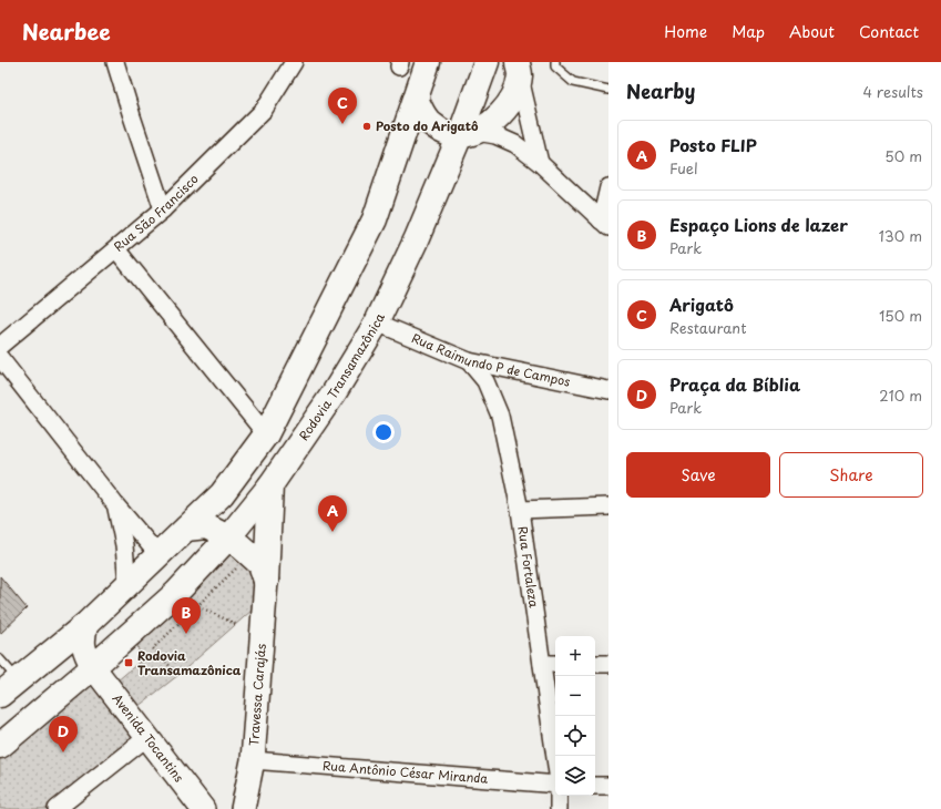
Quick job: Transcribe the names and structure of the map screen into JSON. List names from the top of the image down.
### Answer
{
  "streets": {
    "highway": ["Rodovia Transamazônica"],
    "street": [
      "Rua São Francisco",
      "Rua Raimundo P de Campos",
      "Rua Fortaleza",
      "Travessa Carajás",
      "Avenida Tocantins",
      "Rua Antônio César Miranda"
    ]
  },
  "crossings": [
    ["Rua Raimundo P de Campos", "Rodovia Transamazônica"],
    ["Rua Raimundo P de Campos", "Rua Fortaleza"],
    ["Rodovia Transamazônica", "Avenida Tocantins"],
    ["Travessa Carajás", "Rua Antônio César Miranda"]
  ],
  "places": {
    "other": ["Posto do Arigatô"],
    "transit": ["Rodovia Transamazônica"]
  },
  "page": {
    "header": "Nearbee",
    "nav": [
      "Home",
      "Map",
      "About",
      "Contact"
    ],
    "heading": ["Nearby", "4 results"],
    "pins": [
      "C",
      "A",
      "B",
      "D"
    ],
    "list": [
      {
        "mark": "A",
        "name": "Posto FLIP",
        "note": "Fuel",
        "value": "50 m"
      },
      {
        "mark": "B",
        "name": "Espaço Lions de lazer",
        "note": "Park",
        "value": "130 m"
      },
      {
        "mark": "C",
        "name": "Arigatô",
        "note": "Restaurant",
        "value": "150 m"
      },
      {
        "mark": "D",
        "name": "Praça da Bíblia",
        "note": "Park",
        "value": "210 m"
      }
    ],
    "buttons": ["Save", "Share"],
    "map_buttons": ["+", "−"]
  }
}
